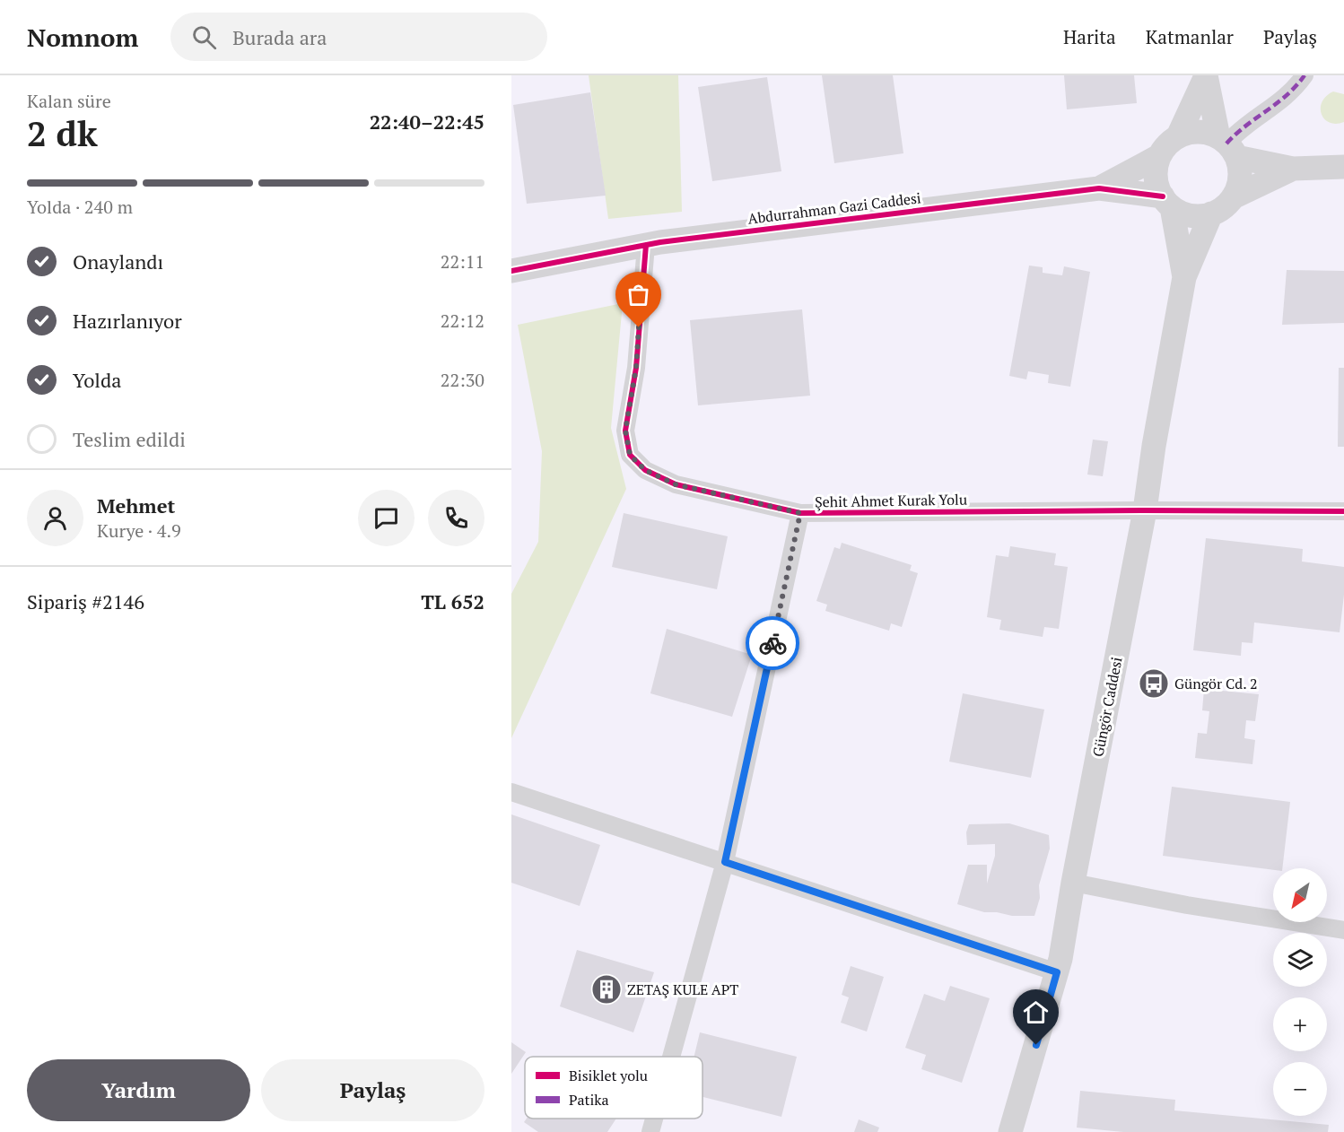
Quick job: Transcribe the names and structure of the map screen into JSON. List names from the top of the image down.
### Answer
{
  "streets": {
    "main road": ["Abdurrahman Gazi Caddesi", "Güngör Caddesi"],
    "street": ["Şehit Ahmet Kurak Yolu"]
  },
  "crossings": [
    ["Abdurrahman Gazi Caddesi", "Şehit Ahmet Kurak Yolu"],
    ["Abdurrahman Gazi Caddesi", "Güngör Caddesi"],
    ["Şehit Ahmet Kurak Yolu", "Güngör Caddesi"]
  ],
  "places": {
    "bus stop": ["Güngör Cd. 2"],
    "building": ["ZETAŞ KULE APT"]
  },
  "legend": ["Bisiklet yolu", "Patika"],
  "north": "bottom left",
  "page": {
    "header": "Nomnom",
    "search": "Burada ara",
    "nav": ["Harita", "Katmanlar", "Paylaş"],
    "heading": ["2 dk", "Kalan süre", "22:40–22:45"],
    "panel": [
      "Mehmet",
      "Kurye · 4.9",
      "Sipariş #2146",
      "TL 652"
    ],
    "bar": "Yolda · 240 m",
    "list": [
      ["Onaylandı", "22:11"],
      ["Hazırlanıyor", "22:12"],
      ["Yolda", "22:30"],
      "Teslim edildi"
    ],
    "map_buttons": ["+", "−"],
    "buttons": ["Yardım", "Paylaş"]
  }
}
